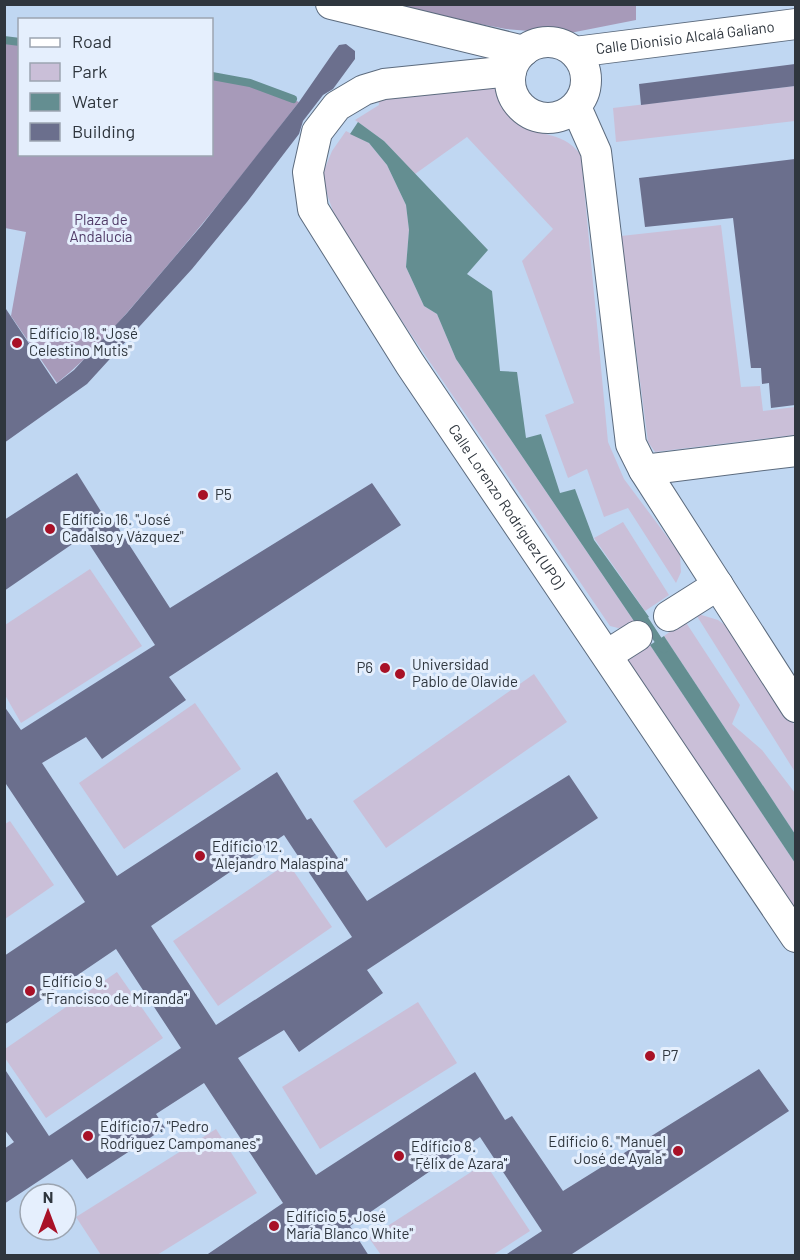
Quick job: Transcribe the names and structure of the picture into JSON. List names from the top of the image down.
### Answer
{
  "streets": {
    "street": ["Calle Dionisio Alcalá Galiano", "Calle Lorenzo Rodríguez (UPO)"]
  },
  "crossings": [
    ["Calle Dionisio Alcalá Galiano", "Calle Lorenzo Rodríguez (UPO)"]
  ],
  "parks": ["Plaza de Andalucía"],
  "places": [
    "Edificio 18. \"José Celestino Mutis\"",
    "P5",
    "Edificio 16. \"José Cadalso y Vázquez\"",
    "P6",
    "Universidad Pablo de Olavide",
    "Edificio 12. \"Alejandro Malaspina\"",
    "Edificio 9. \"Francisco de Miranda\"",
    "P7",
    "Edificio 7. \"Pedro Rodríguez Campomanes\"",
    "Edificio 6. \"Manuel José de Ayala\"",
    "Edificio 8. \"Félix de Azara\"",
    "Edificio 5. José María Blanco White\""
  ],
  "legend": [
    "Road",
    "Park",
    "Water",
    "Building"
  ],
  "north": "top"
}
